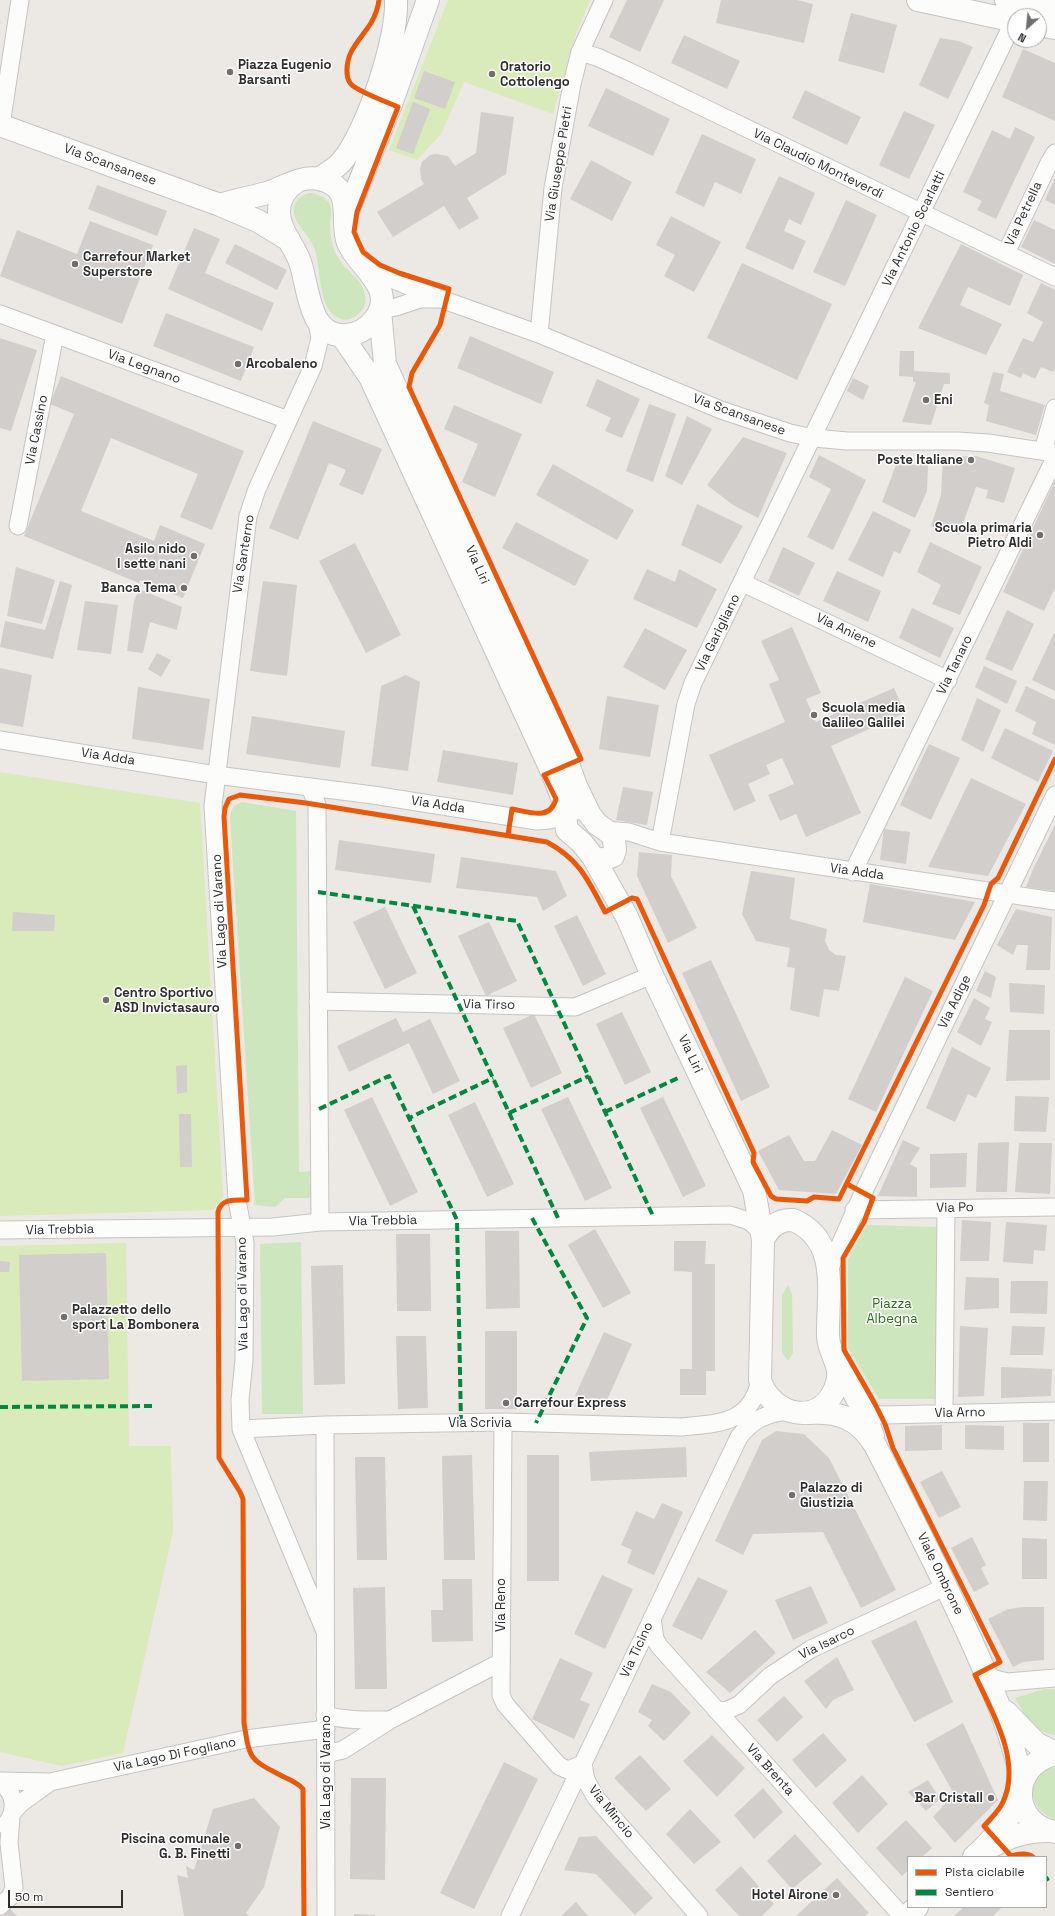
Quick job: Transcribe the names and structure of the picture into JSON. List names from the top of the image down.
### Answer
{
  "streets": {
    "main road": ["Via Scansanese", "Via Liri", "Viale Ombrone"],
    "street": [
      "Via Giuseppe Pietri",
      "Via Claudio Monteverdi",
      "Via Petrella",
      "Via Antonio Scarlatti",
      "Via Legnano",
      "Via Cassino",
      "Via Santerno",
      "Via Aniene",
      "Via Garigliano",
      "Via Tanaro",
      "Via Adda",
      "Via Lago di Varano",
      "Via Adige",
      "Via Tirso",
      "Via Po",
      "Via Trebbia",
      "Via Arno",
      "Via Scrivia",
      "Via Reno",
      "Via Isarco",
      "Via Ticino",
      "Via Lago Di Fogliano",
      "Via Brenta",
      "Via Mincio"
    ]
  },
  "crossings": [
    ["Via Giuseppe Pietri", "Via Claudio Monteverdi"],
    ["Via Giuseppe Pietri", "Via Scansanese"],
    ["Via Claudio Monteverdi", "Via Petrella"],
    ["Via Claudio Monteverdi", "Via Antonio Scarlatti"],
    ["Via Scansanese", "Via Antonio Scarlatti"],
    ["Via Scansanese", "Via Liri"],
    ["Via Scansanese", "Via Garigliano"],
    ["Via Scansanese", "Via Tanaro"],
    ["Via Antonio Scarlatti", "Via Garigliano"],
    ["Via Legnano", "Via Cassino"],
    ["Via Legnano", "Via Santerno"],
    ["Via Santerno", "Via Adda"],
    ["Via Santerno", "Via Lago di Varano"],
    ["Via Liri", "Via Adda"],
    ["Via Liri", "Via Adige"],
    ["Via Liri", "Via Tirso"],
    ["Via Liri", "Via Trebbia"],
    ["Via Liri", "Via Scrivia"],
    ["Via Liri", "Viale Ombrone"],
    ["Via Aniene", "Via Garigliano"],
    ["Via Aniene", "Via Tanaro"],
    ["Via Garigliano", "Via Adda"],
    ["Via Tanaro", "Via Adda"],
    ["Via Adda", "Via Lago di Varano"],
    ["Via Adda", "Via Adige"],
    ["Via Lago di Varano", "Via Trebbia"],
    ["Via Lago di Varano", "Via Scrivia"],
    ["Via Lago di Varano", "Via Lago Di Fogliano"],
    ["Via Adige", "Via Po"],
    ["Via Adige", "Viale Ombrone"],
    ["Via Arno", "Viale Ombrone"],
    ["Via Scrivia", "Via Reno"],
    ["Viale Ombrone", "Via Isarco"],
    ["Viale Ombrone", "Via Ticino"],
    ["Via Isarco", "Via Brenta"],
    ["Via Ticino", "Via Brenta"],
    ["Via Ticino", "Via Mincio"]
  ],
  "parks": ["Piazza Albegna"],
  "places": [
    "Piazza Eugenio Barsanti",
    "Oratorio Cottolengo",
    "Carrefour Market Superstore",
    "Arcobaleno",
    "Eni",
    "Poste Italiane",
    "Scuola primaria Pietro Aldi",
    "Asilo nido I sette nani",
    "Banca Tema",
    "Scuola media Galileo Galilei",
    "Centro Sportivo ASD Invictasauro",
    "Palazzetto dello sport La Bombonera",
    "Carrefour Express",
    "Palazzo di Giustizia",
    "Bar Cristall",
    "Piscina comunale G. B. Finetti",
    "Hotel Airone"
  ],
  "legend": ["Pista ciclabile", "Sentiero"],
  "scale_bar": "50 m",
  "north": "bottom left"
}
